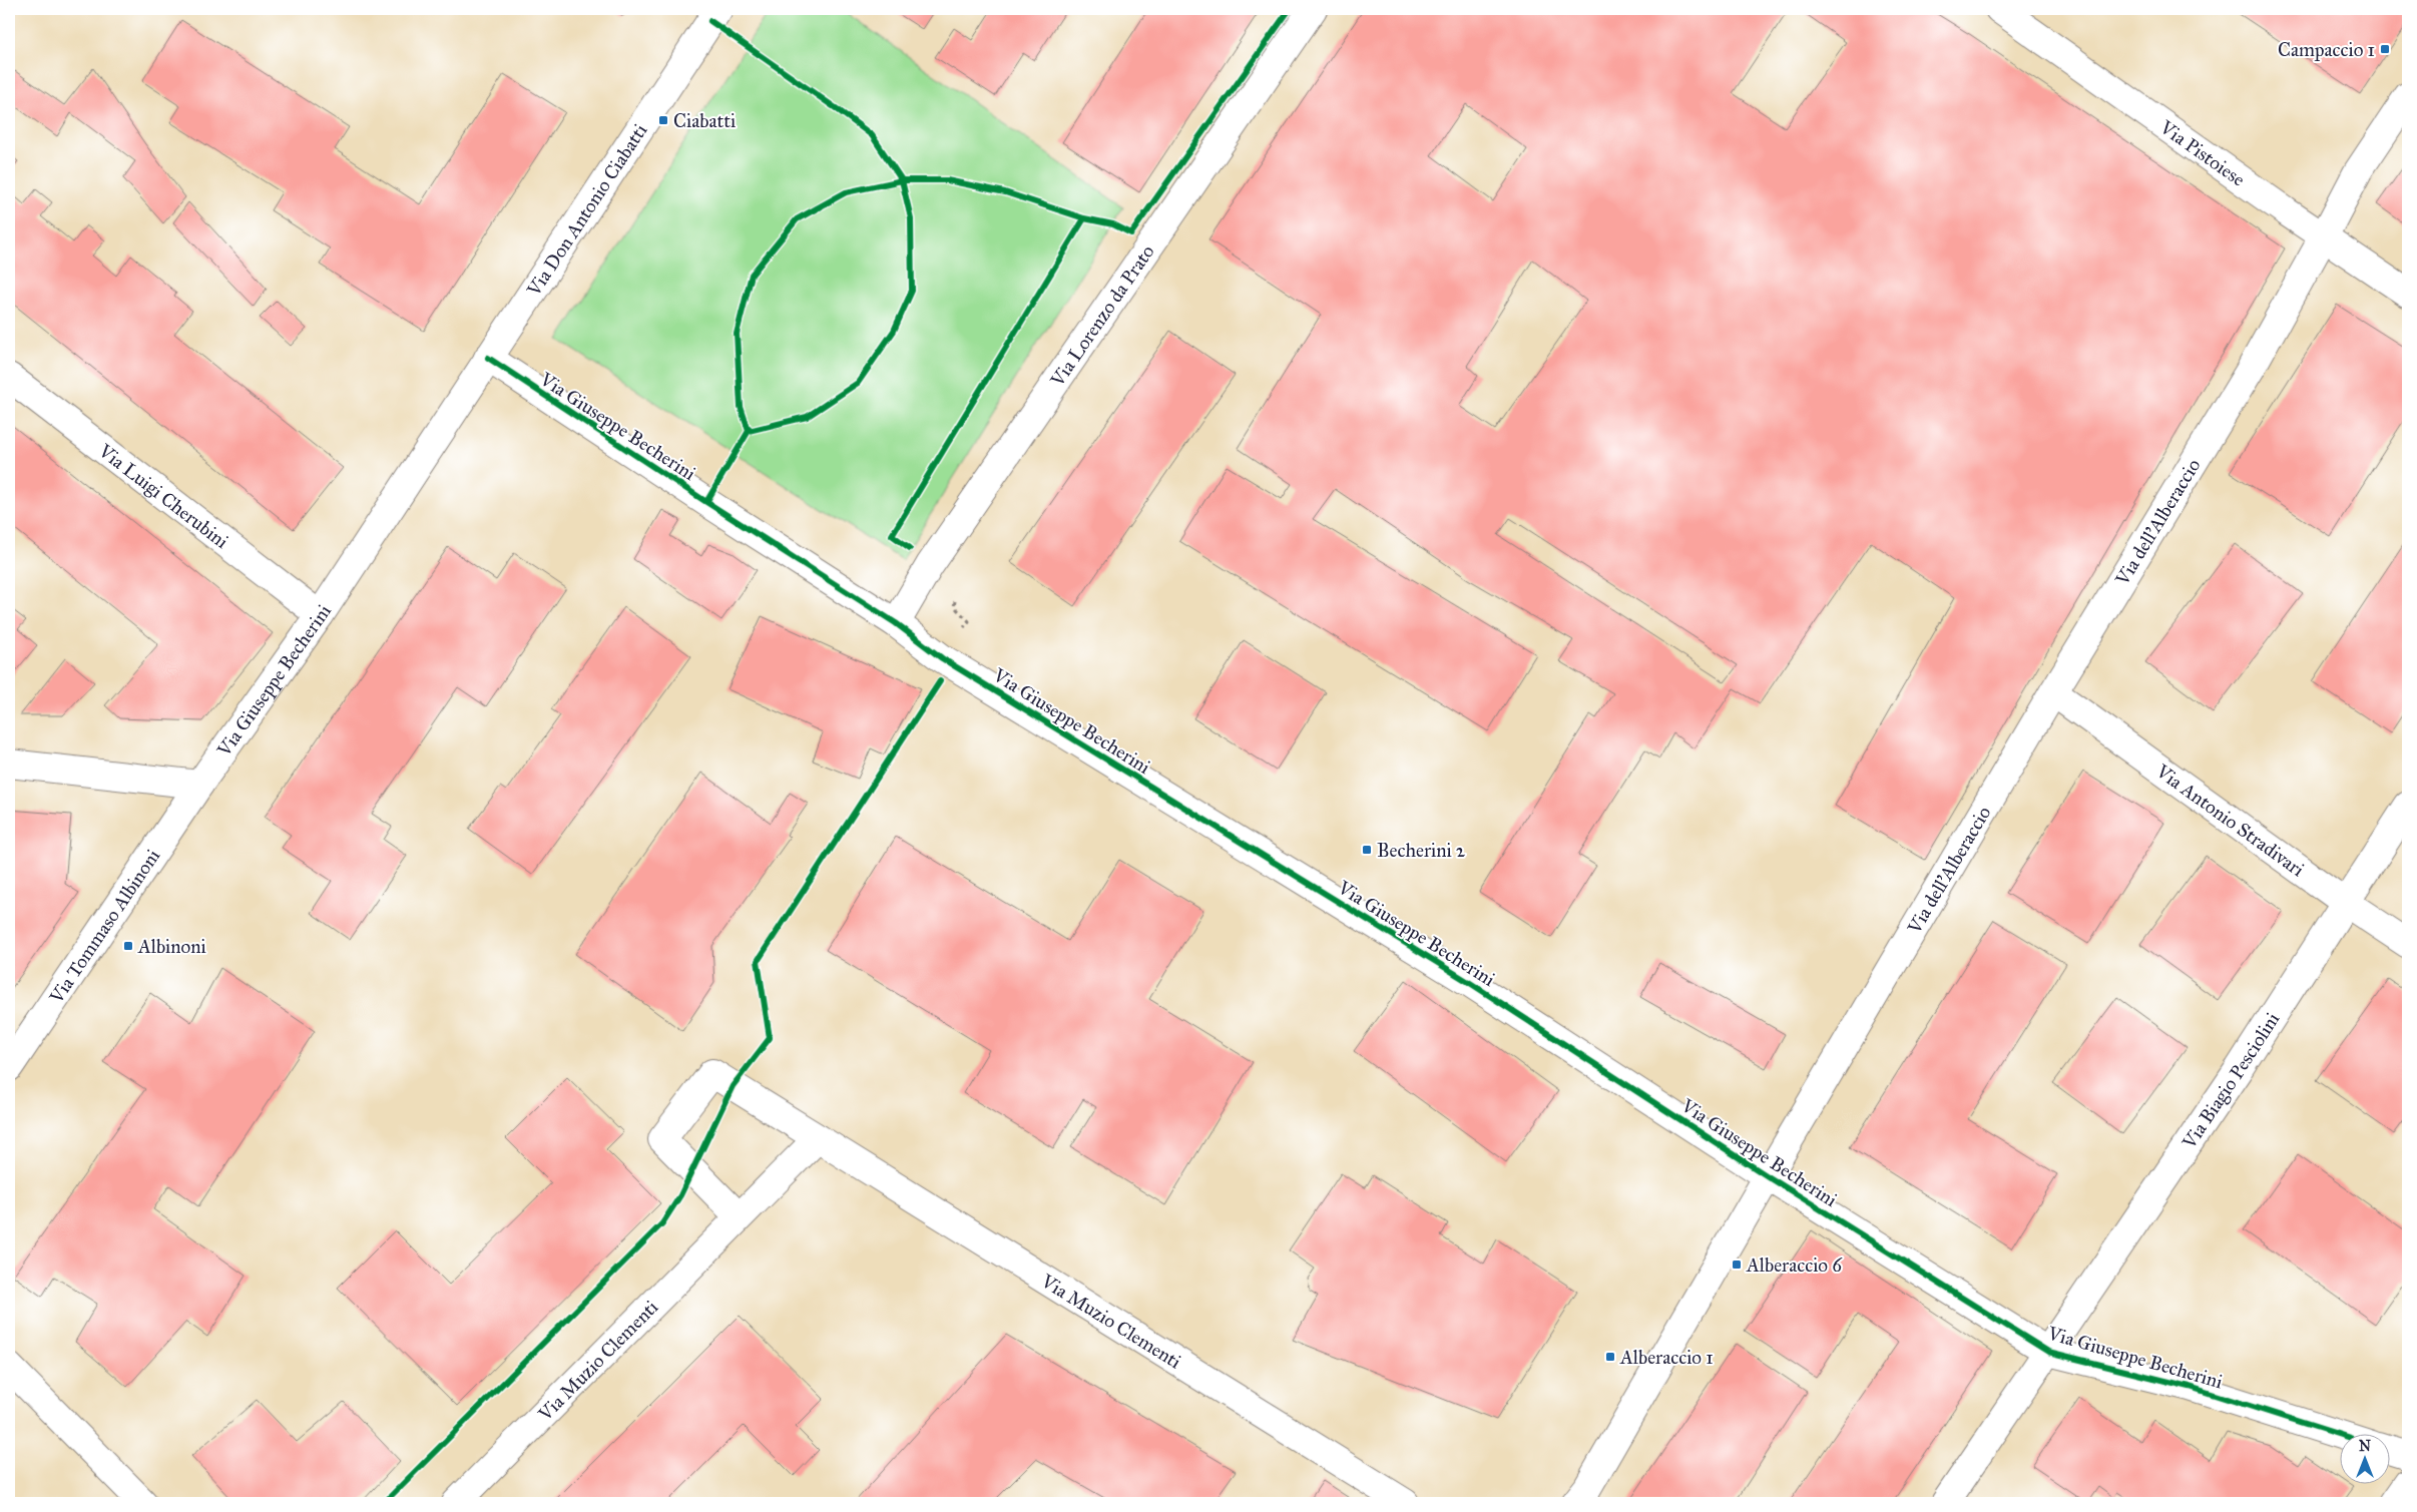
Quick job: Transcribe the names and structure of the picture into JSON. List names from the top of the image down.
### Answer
{
  "streets": {
    "street": [
      "Via Pistoiese",
      "Via Don Antonio Ciabatti",
      "Via Lorenzo da Prato",
      "Via Giuseppe Becherini",
      "Via Luigi Cherubini",
      "Via dell'Alberaccio",
      "Via Antonio Stradivari",
      "Via Tommaso Albinoni",
      "Via Biagio Pesciolini",
      "Via Muzio Clementi"
    ]
  },
  "crossings": [
    ["Via Pistoiese", "Via dell'Alberaccio"],
    ["Via Don Antonio Ciabatti", "Via Giuseppe Becherini"],
    ["Via Lorenzo da Prato", "Via Giuseppe Becherini"],
    ["Via Giuseppe Becherini", "Via Luigi Cherubini"],
    ["Via Giuseppe Becherini", "Via dell'Alberaccio"],
    ["Via Giuseppe Becherini", "Via Tommaso Albinoni"],
    ["Via Giuseppe Becherini", "Via Biagio Pesciolini"],
    ["Via dell'Alberaccio", "Via Antonio Stradivari"],
    ["Via Antonio Stradivari", "Via Biagio Pesciolini"]
  ],
  "places": {
    "transit": [
      "Campaccio 1",
      "Ciabatti",
      "Becherini 2",
      "Albinoni",
      "Alberaccio 6",
      "Alberaccio 1"
    ]
  },
  "north": "top"
}
